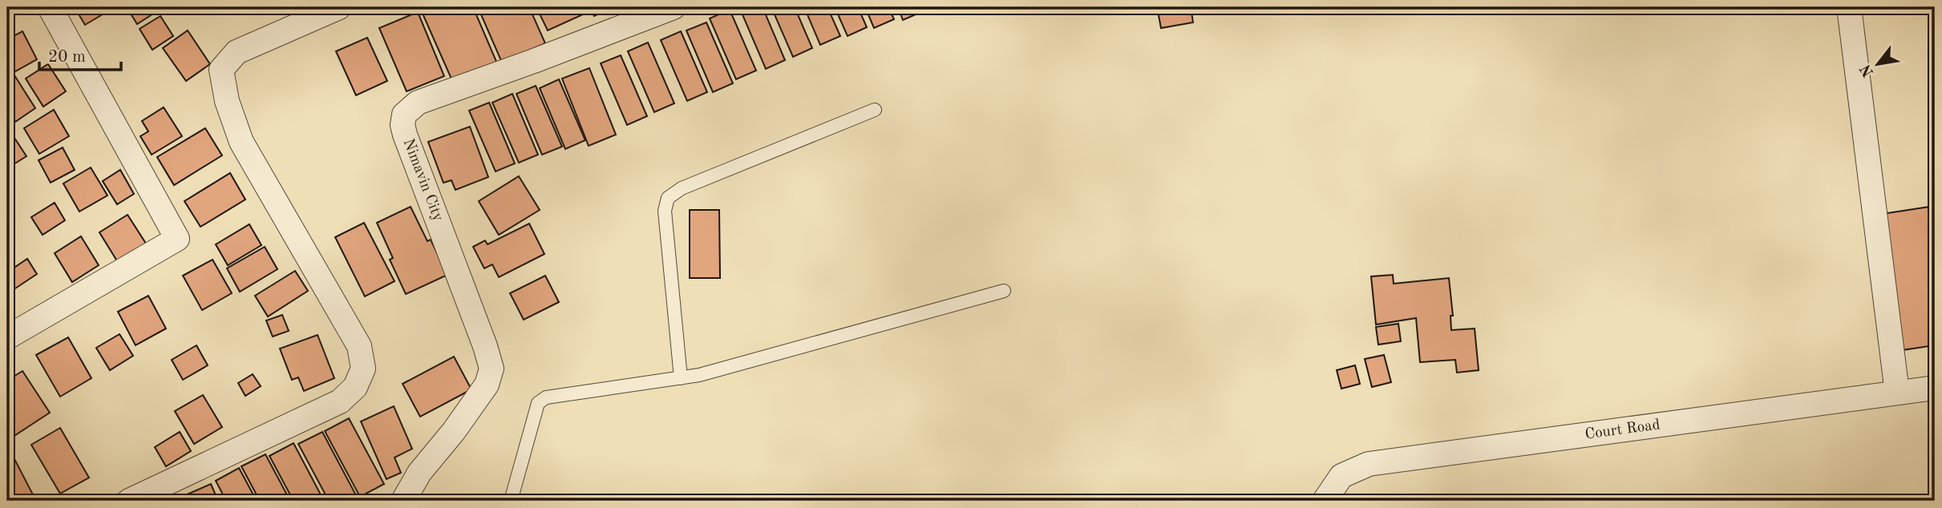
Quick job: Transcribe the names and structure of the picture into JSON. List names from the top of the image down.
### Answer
{
  "streets": {
    "street": ["Nimavin City", "Court Road"]
  },
  "scale_bar": "20 m",
  "north": "bottom left"
}
